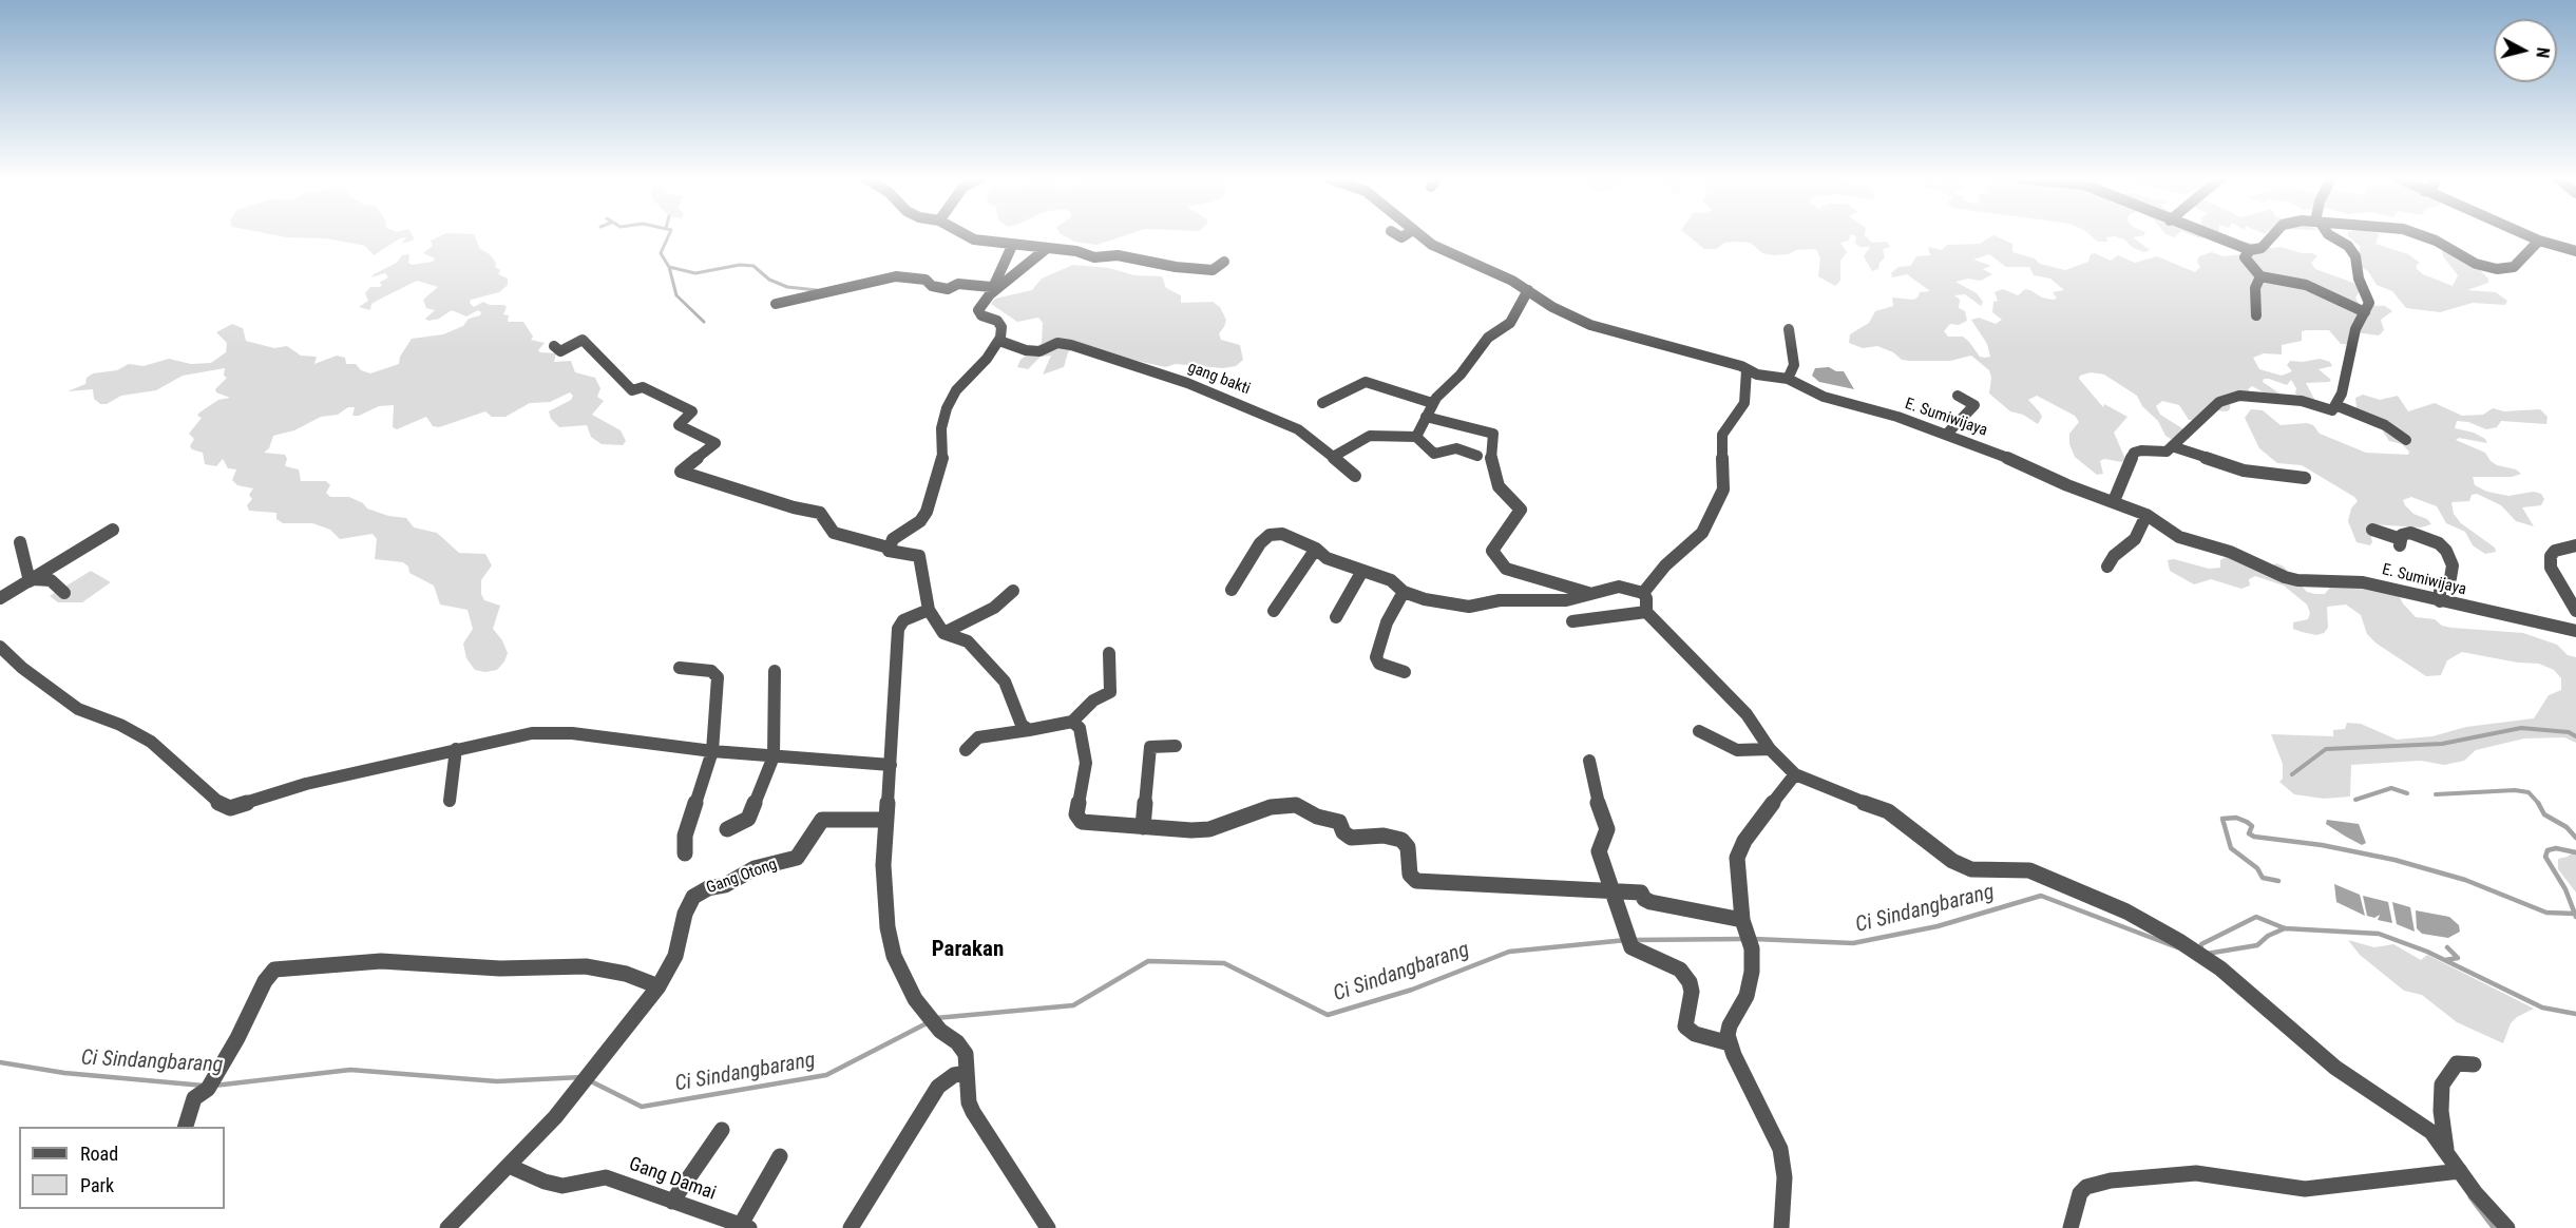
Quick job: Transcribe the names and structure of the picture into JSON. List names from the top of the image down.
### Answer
{
  "streets": {
    "street": [
      "gang bakti",
      "E. Sumiwijaya",
      "Gang Otong",
      "Gang Damai"
    ]
  },
  "crossings": [
    ["Gang Otong", "Gang Damai"]
  ],
  "districts": ["Parakan"],
  "water": ["Ci Sindangbarang"],
  "legend": ["Road", "Park"],
  "north": "right"
}
